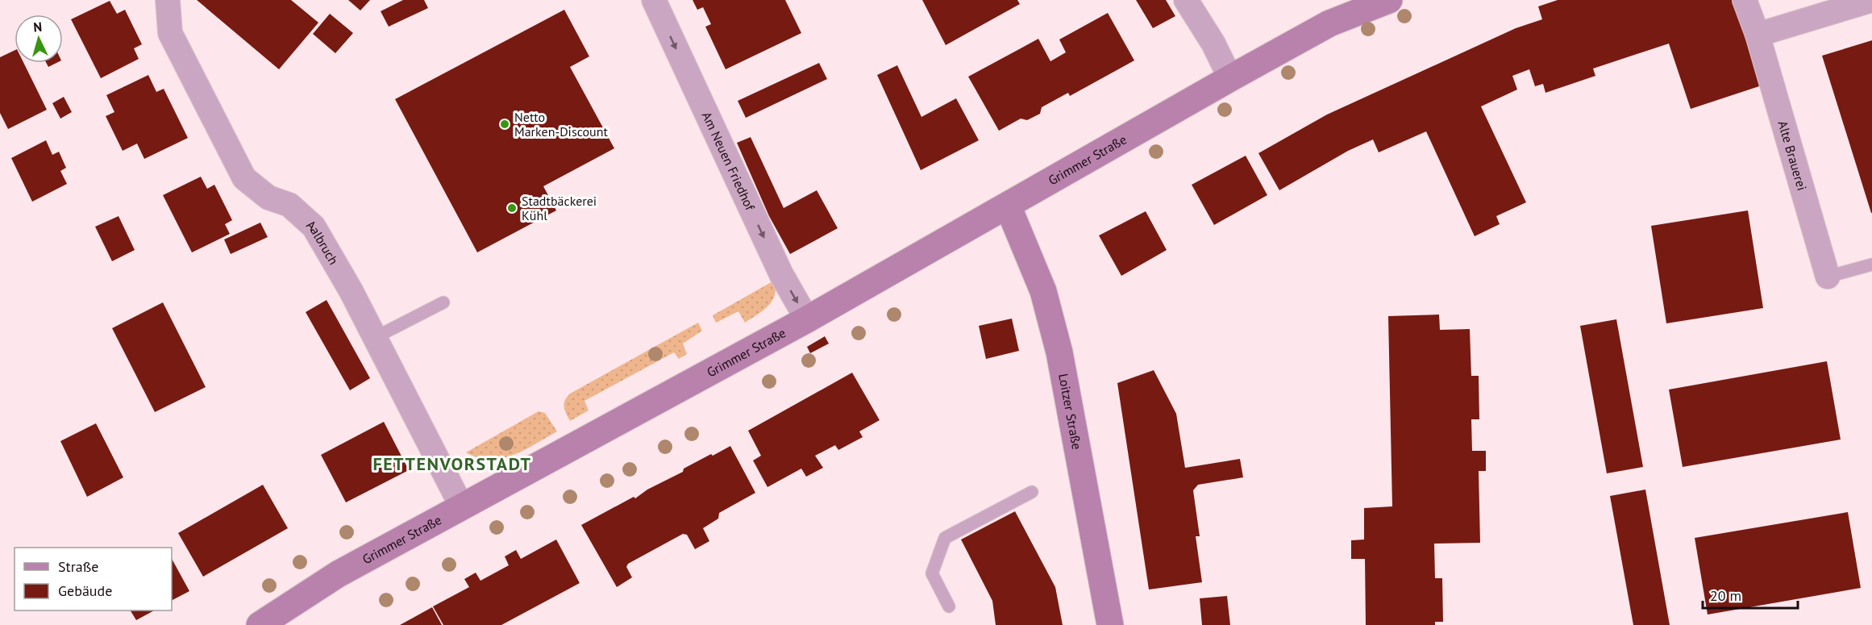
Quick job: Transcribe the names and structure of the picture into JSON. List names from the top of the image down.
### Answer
{
  "streets": {
    "main road": ["Grimmer Straße", "Loitzer Straße"],
    "street": ["Alte Brauerei", "Am Neuen Friedhof", "Aalbruch"]
  },
  "crossings": [
    ["Am Neuen Friedhof", "Grimmer Straße"],
    ["Grimmer Straße", "Aalbruch"],
    ["Grimmer Straße", "Loitzer Straße"]
  ],
  "one_way": ["Am Neuen Friedhof"],
  "districts": ["FETTENVORSTADT"],
  "places": ["Netto Marken-Discount", "Stadtbäckerei Kühl"],
  "legend": ["Straße", "Gebäude"],
  "scale_bar": "20 m",
  "north": "top"
}
